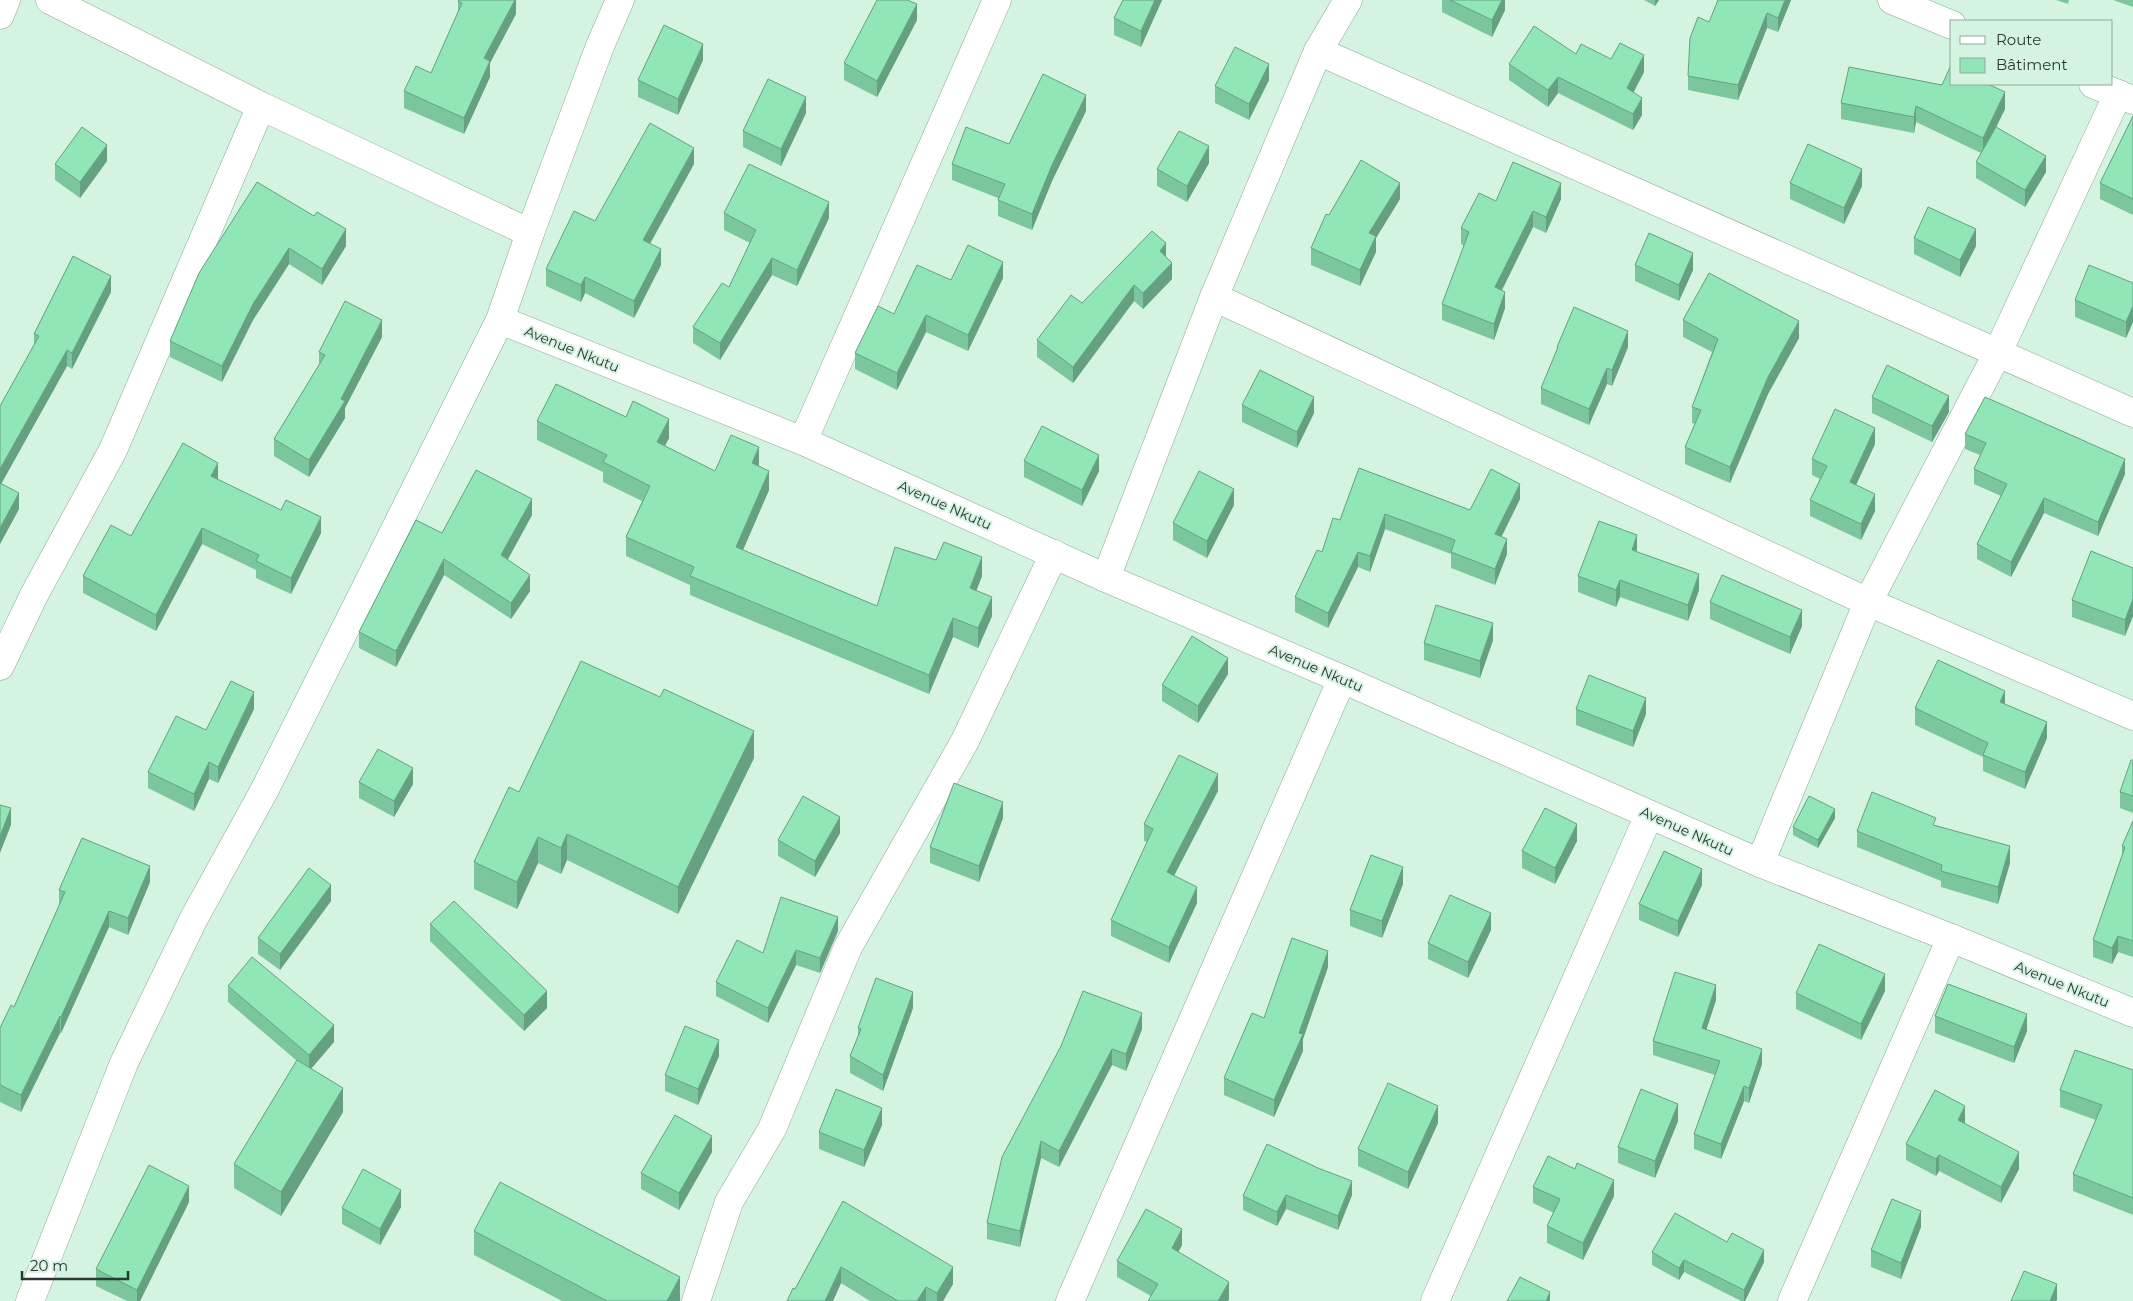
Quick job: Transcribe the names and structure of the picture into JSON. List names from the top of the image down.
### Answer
{
  "streets": {
    "street": ["Avenue Nkutu"]
  },
  "legend": ["Route", "Bâtiment"],
  "scale_bar": "20 m"
}
